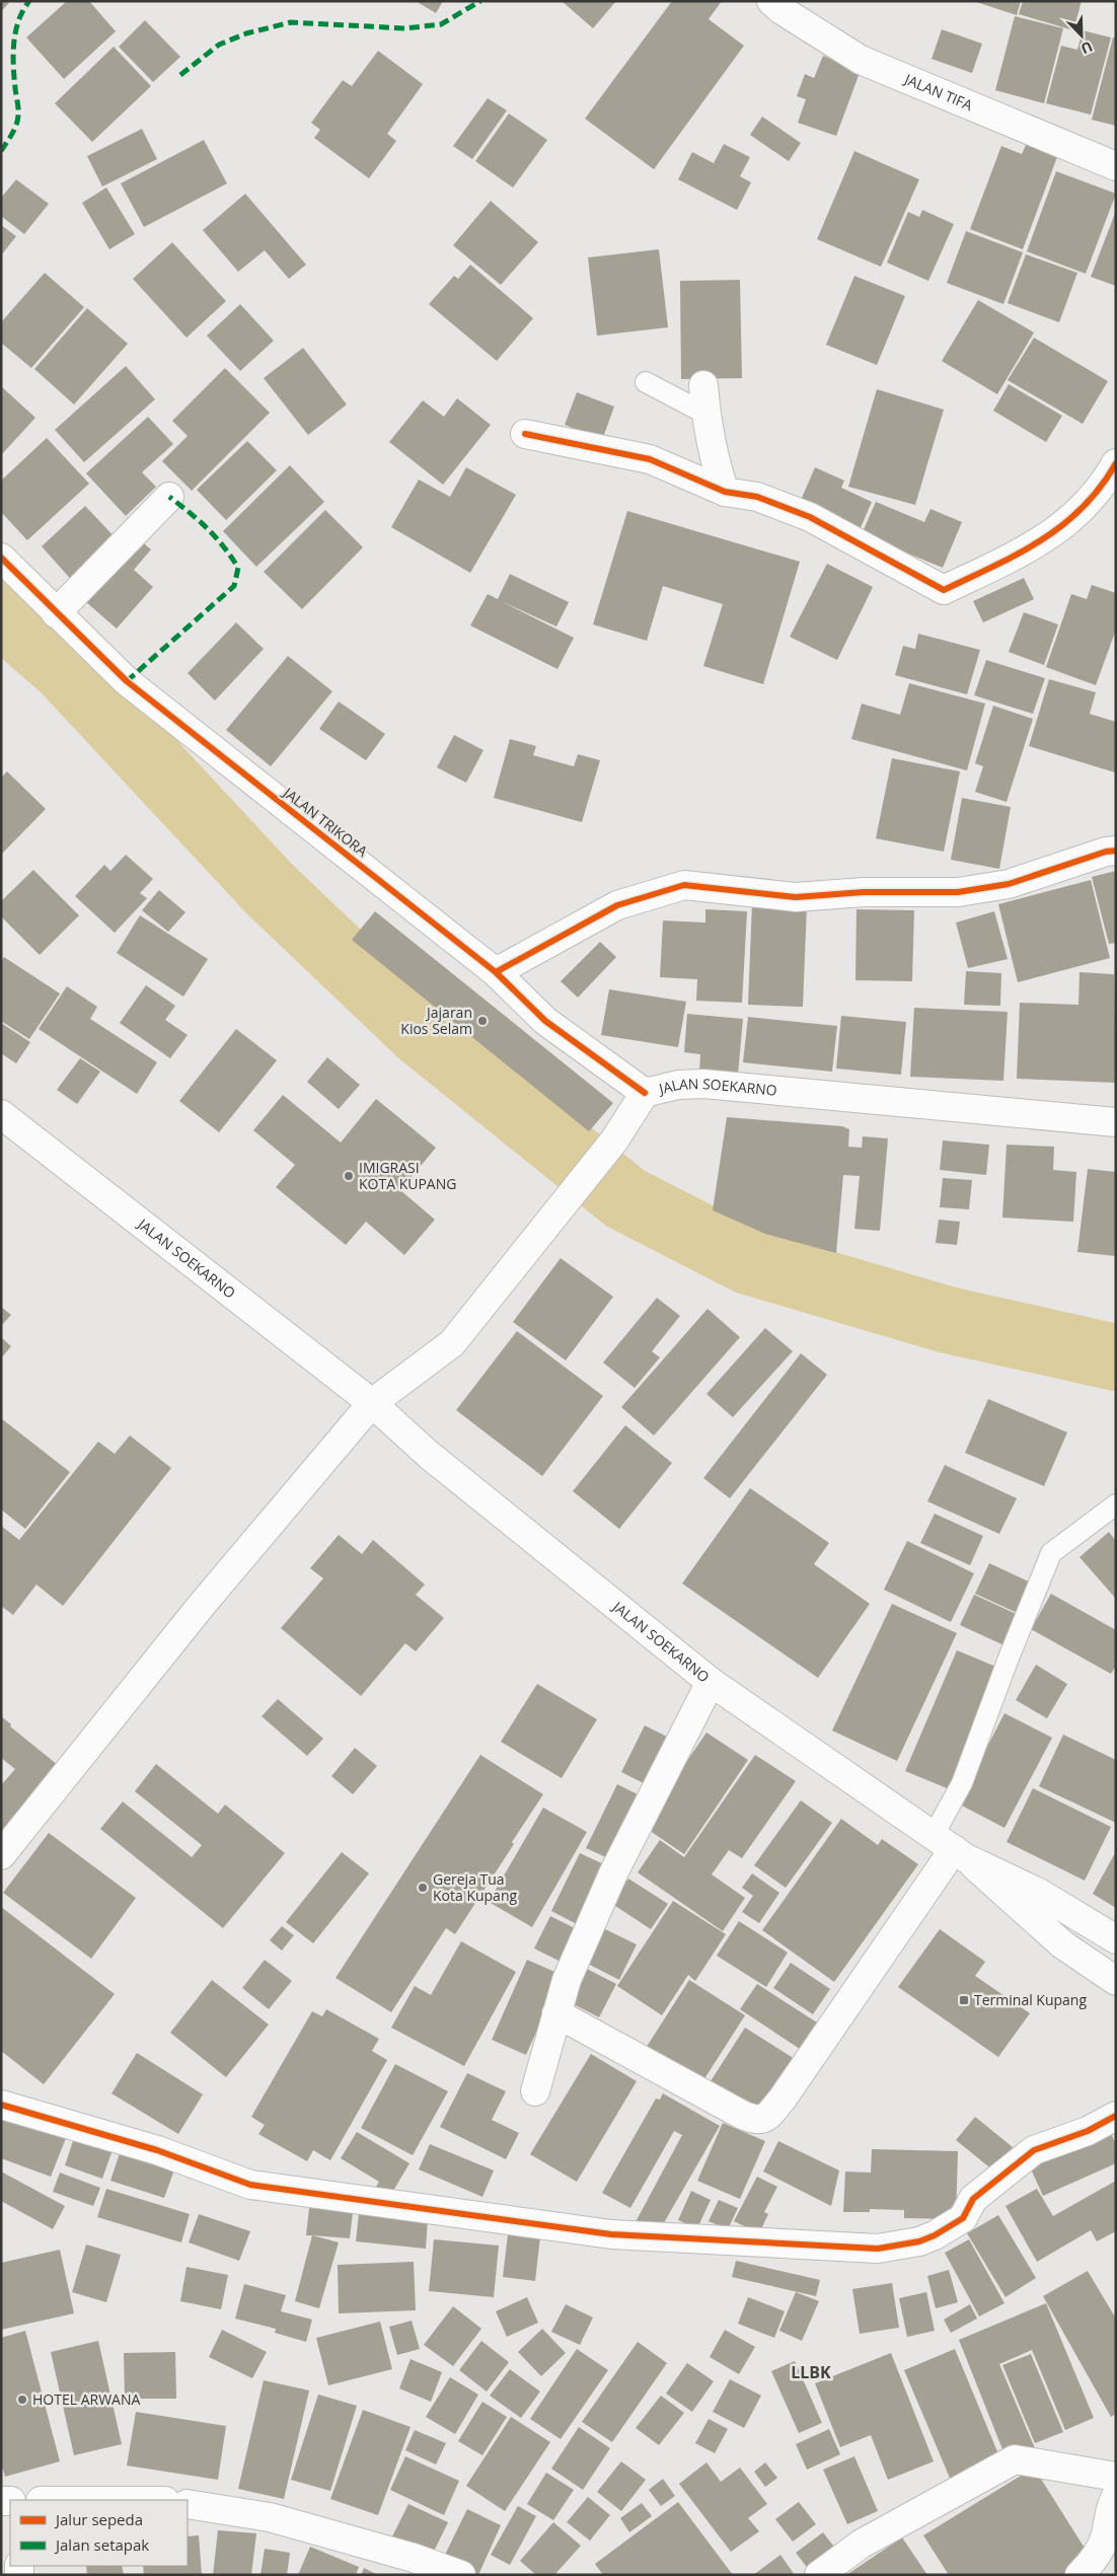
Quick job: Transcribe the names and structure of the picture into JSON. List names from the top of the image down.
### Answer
{
  "streets": {
    "main road": ["JALAN TIFA", "JALAN TRIKORA", "JALAN SOEKARNO"]
  },
  "crossings": [
    ["JALAN TRIKORA", "JALAN SOEKARNO"]
  ],
  "districts": ["LLBK"],
  "places": {
    "other": [
      "Jajaran Kios Selam",
      "IMIGRASI KOTA KUPANG",
      "Gereja Tua Kota Kupang",
      "HOTEL ARWANA"
    ],
    "transit": ["Terminal Kupang"]
  },
  "legend": ["Jalur sepeda", "Jalan setapak"],
  "north": "bottom right"
}
